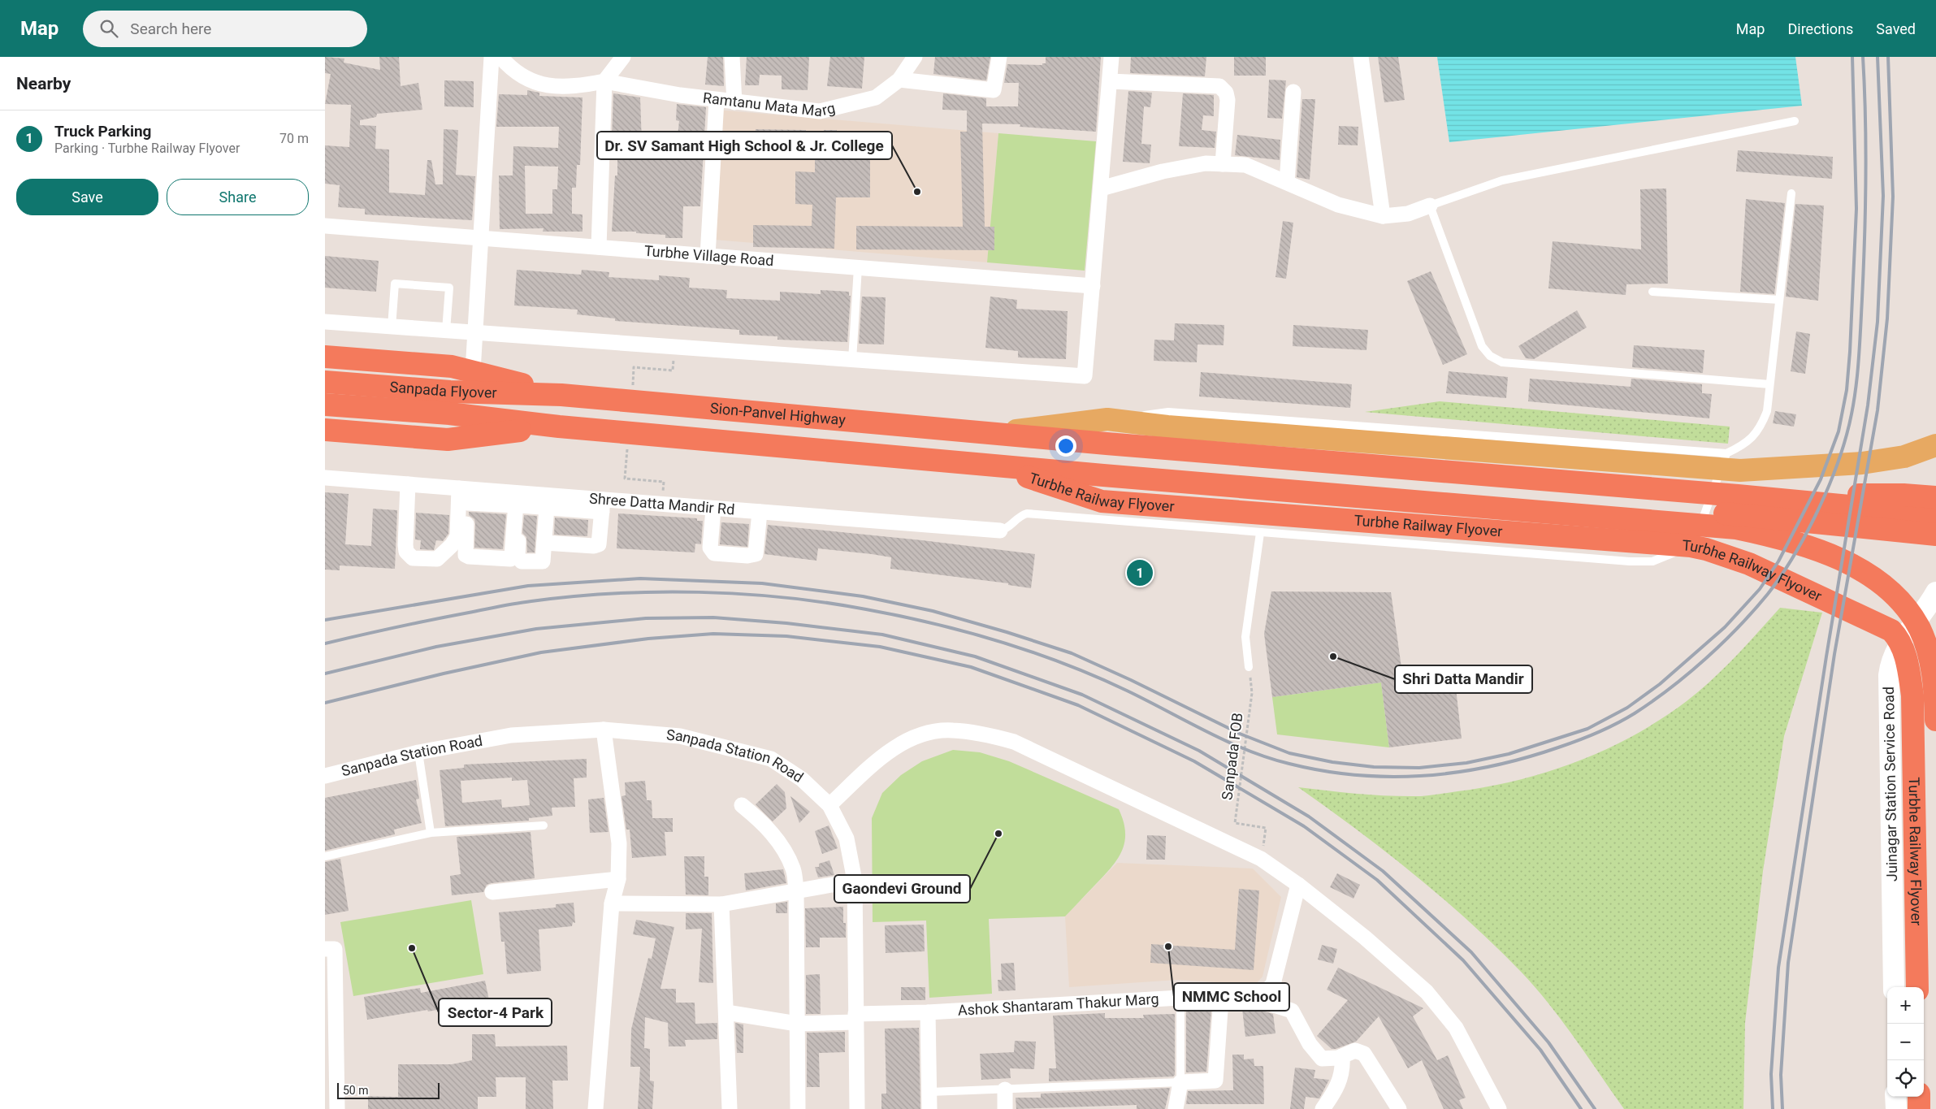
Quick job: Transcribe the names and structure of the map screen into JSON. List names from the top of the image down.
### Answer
{
  "streets": {
    "highway": ["Sanpada Flyover", "Sion-Panvel Highway", "Turbhe Railway Flyover"],
    "street": [
      "Ramtanu Mata Marg",
      "Turbhe Village Road",
      "Shree Datta Mandir Rd",
      "Sanpada Station Road",
      "Juinagar Station Service Road",
      "Ashok Shantaram Thakur Marg"
    ],
    "path": ["Sanpada FOB"]
  },
  "crossings": [
    ["Sanpada Flyover", "Sion-Panvel Highway"],
    ["Sanpada Station Road", "Ashok Shantaram Thakur Marg"]
  ],
  "places": [
    "Dr. SV Samant High School & Jr. College",
    "Shri Datta Mandir",
    "Gaondevi Ground",
    "NMMC School",
    "Sector-4 Park"
  ],
  "scale_bar": "50 m",
  "page": {
    "header": "Map",
    "search": "Search here",
    "nav": ["Map", "Directions", "Saved"],
    "heading": "Nearby",
    "list": [
      {
        "mark": "1",
        "name": "Truck Parking",
        "note": "Parking · Turbhe Railway Flyover",
        "value": "70 m"
      }
    ],
    "buttons": ["Save", "Share"],
    "pins": "1",
    "map_buttons": ["+", "−"],
    "scale": "50 m"
  }
}
